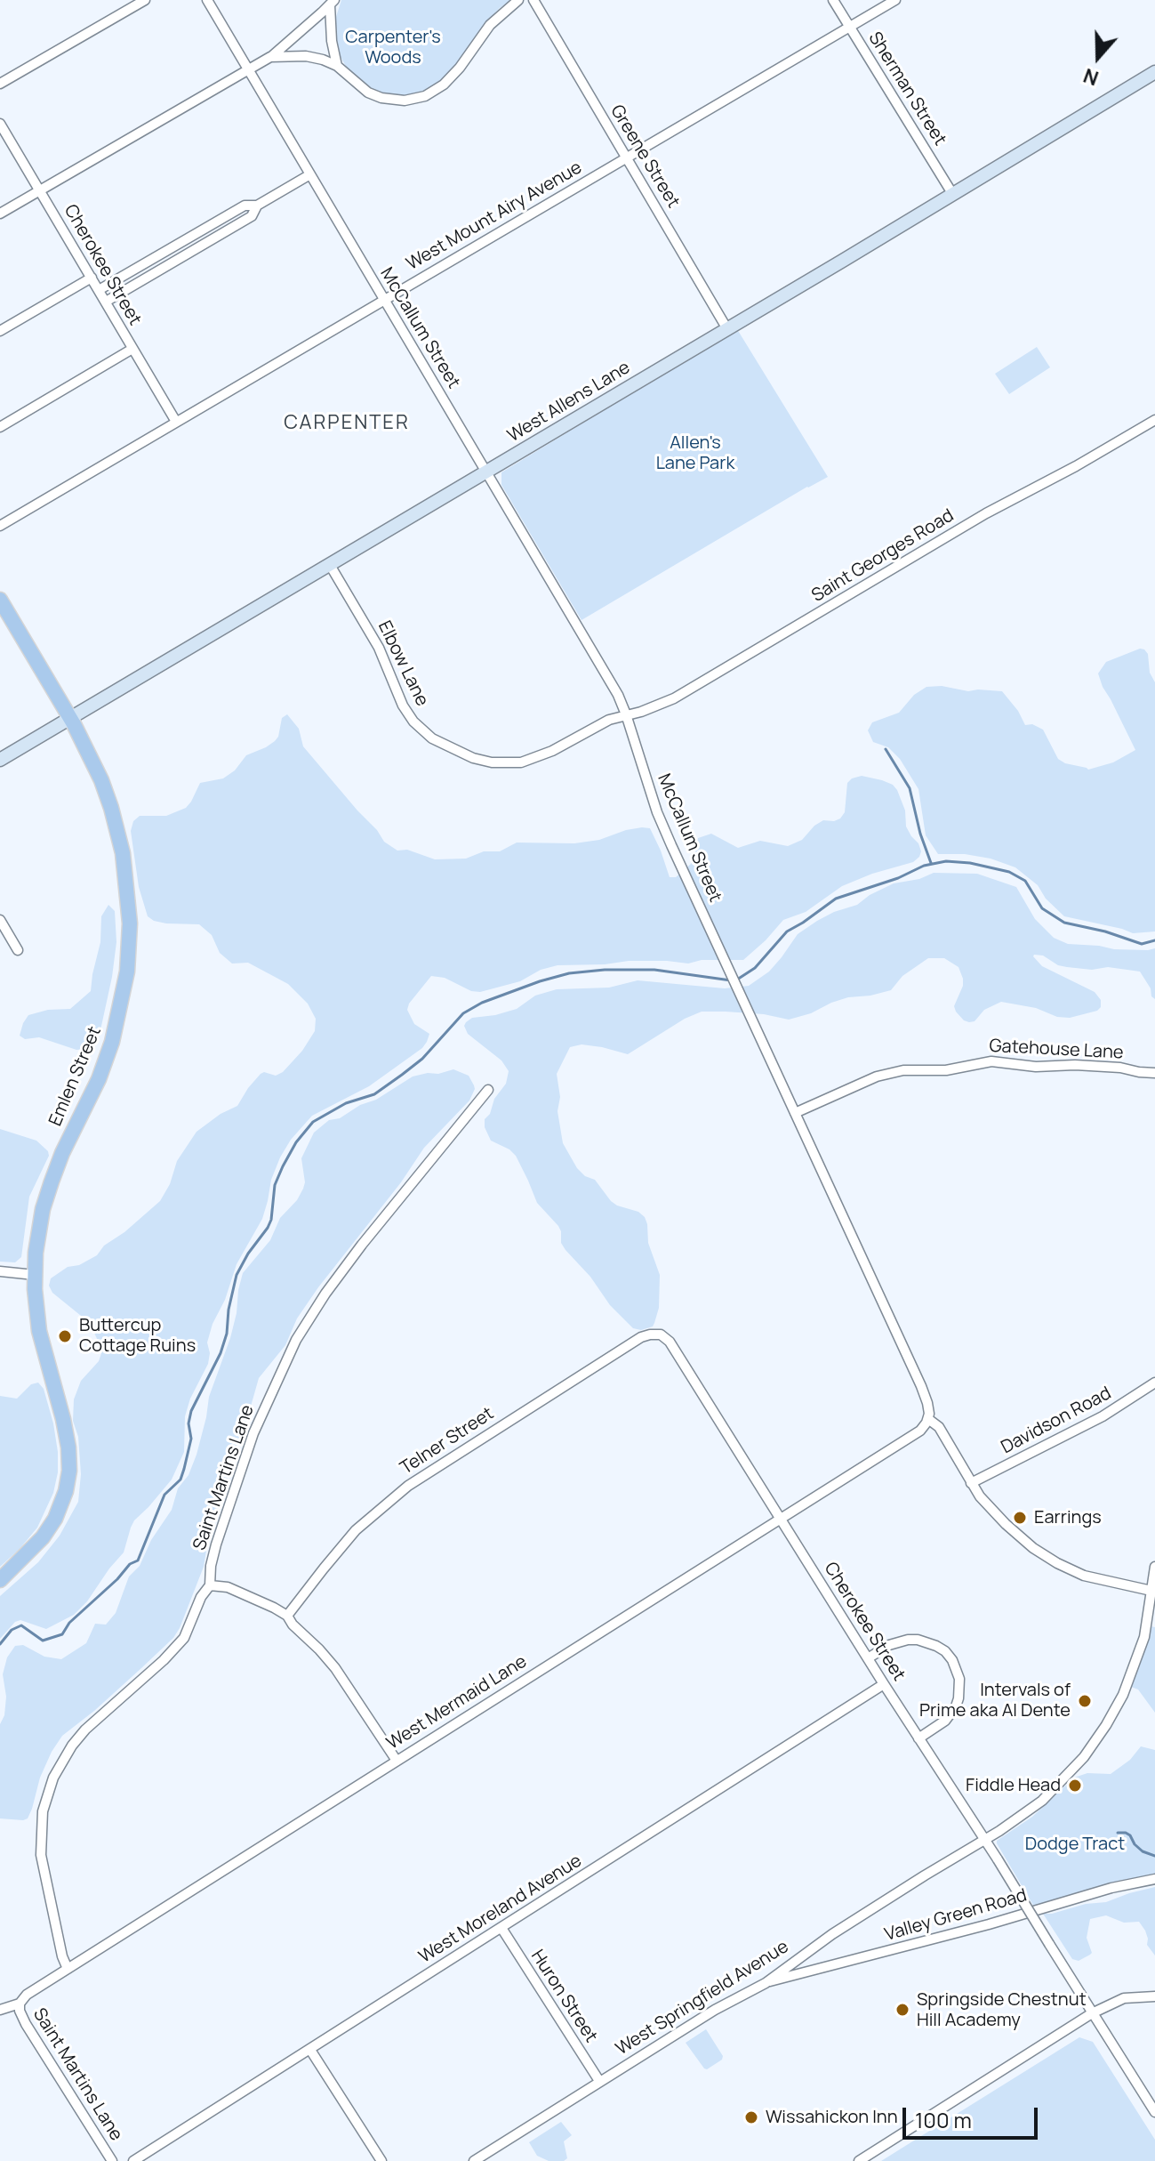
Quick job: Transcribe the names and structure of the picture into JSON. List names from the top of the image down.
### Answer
{
  "streets": {
    "main road": ["Emlen Street"],
    "street": [
      "Sherman Street",
      "Greene Street",
      "West Mount Airy Avenue",
      "Cherokee Street",
      "McCallum Street",
      "West Allens Lane",
      "Saint Georges Road",
      "Elbow Lane",
      "Gatehouse Lane",
      "Davidson Road",
      "Telner Street",
      "Saint Martins Lane",
      "West Mermaid Lane",
      "West Moreland Avenue",
      "Valley Green Road",
      "Huron Street",
      "West Springfield Avenue"
    ]
  },
  "crossings": [
    ["Sherman Street", "West Mount Airy Avenue"],
    ["Sherman Street", "West Allens Lane"],
    ["Greene Street", "West Mount Airy Avenue"],
    ["Greene Street", "West Allens Lane"],
    ["West Mount Airy Avenue", "Cherokee Street"],
    ["West Mount Airy Avenue", "McCallum Street"],
    ["Cherokee Street", "Telner Street"],
    ["Cherokee Street", "West Mermaid Lane"],
    ["Cherokee Street", "West Moreland Avenue"],
    ["Cherokee Street", "West Springfield Avenue"],
    ["McCallum Street", "West Allens Lane"],
    ["McCallum Street", "Saint Georges Road"],
    ["McCallum Street", "Elbow Lane"],
    ["McCallum Street", "Gatehouse Lane"],
    ["McCallum Street", "Davidson Road"],
    ["McCallum Street", "West Mermaid Lane"],
    ["McCallum Street", "West Springfield Avenue"],
    ["West Allens Lane", "Elbow Lane"],
    ["West Allens Lane", "Emlen Street"],
    ["Saint Georges Road", "Elbow Lane"],
    ["Saint Martins Lane", "West Mermaid Lane"],
    ["West Moreland Avenue", "Huron Street"],
    ["Valley Green Road", "West Springfield Avenue"],
    ["Huron Street", "West Springfield Avenue"]
  ],
  "districts": ["CARPENTER"],
  "parks": ["Carpenter's Woods", "Allen's Lane Park", "Dodge Tract"],
  "places": [
    "Buttercup Cottage Ruins",
    "Earrings",
    "Intervals of Prime aka Al Dente",
    "Fiddle Head",
    "Springside Chestnut Hill Academy",
    "Wissahickon Inn"
  ],
  "scale_bar": "100 m",
  "north": "bottom"
}
